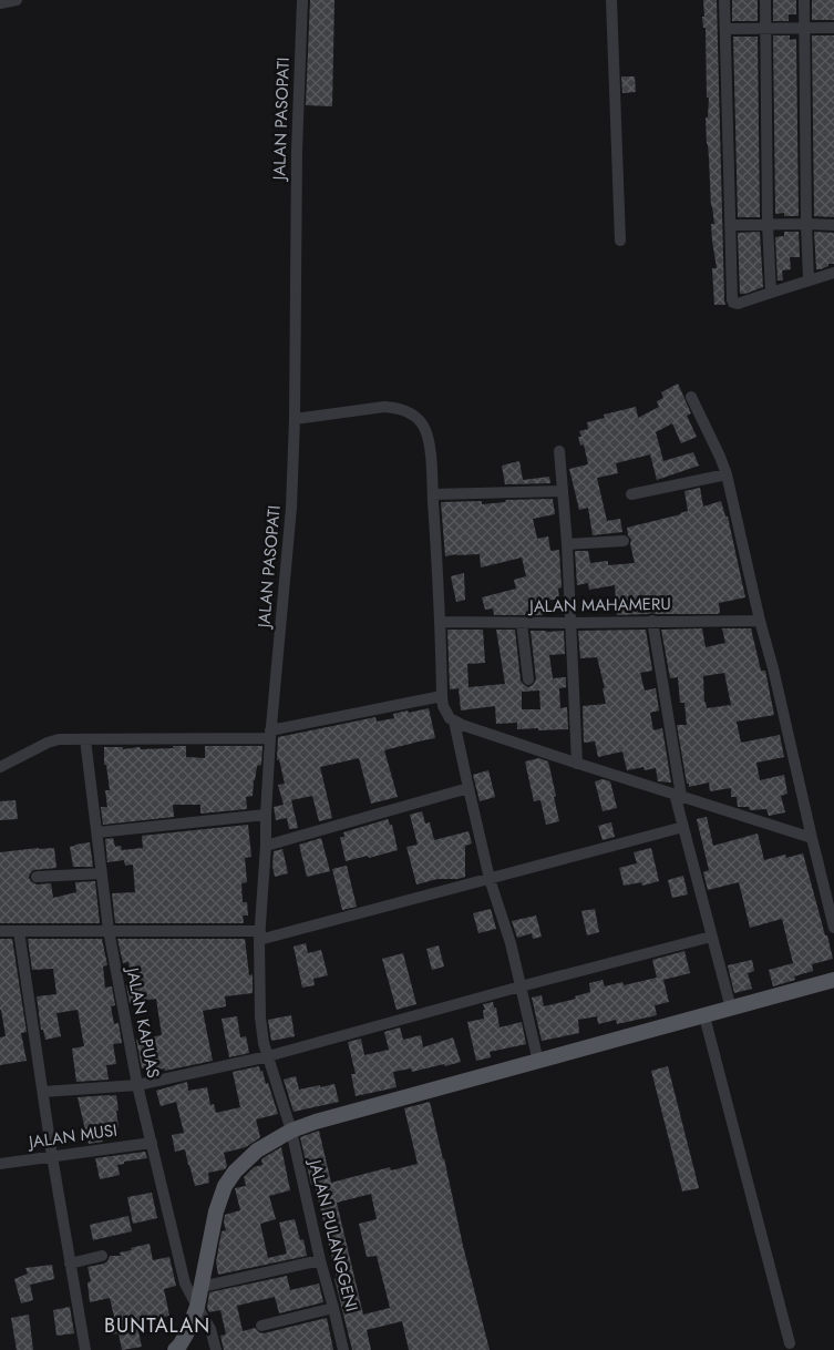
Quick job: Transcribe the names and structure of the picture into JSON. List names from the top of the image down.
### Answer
{
  "streets": {
    "street": [
      "JALAN PASOPATI",
      "JALAN MAHAMERU",
      "JALAN KAPUAS",
      "JALAN MUSI",
      "JALAN PULANGGENI"
    ]
  },
  "crossings": [
    ["JALAN PASOPATI", "JALAN PULANGGENI"],
    ["JALAN KAPUAS", "JALAN MUSI"]
  ],
  "districts": ["BUNTALAN"]
}
